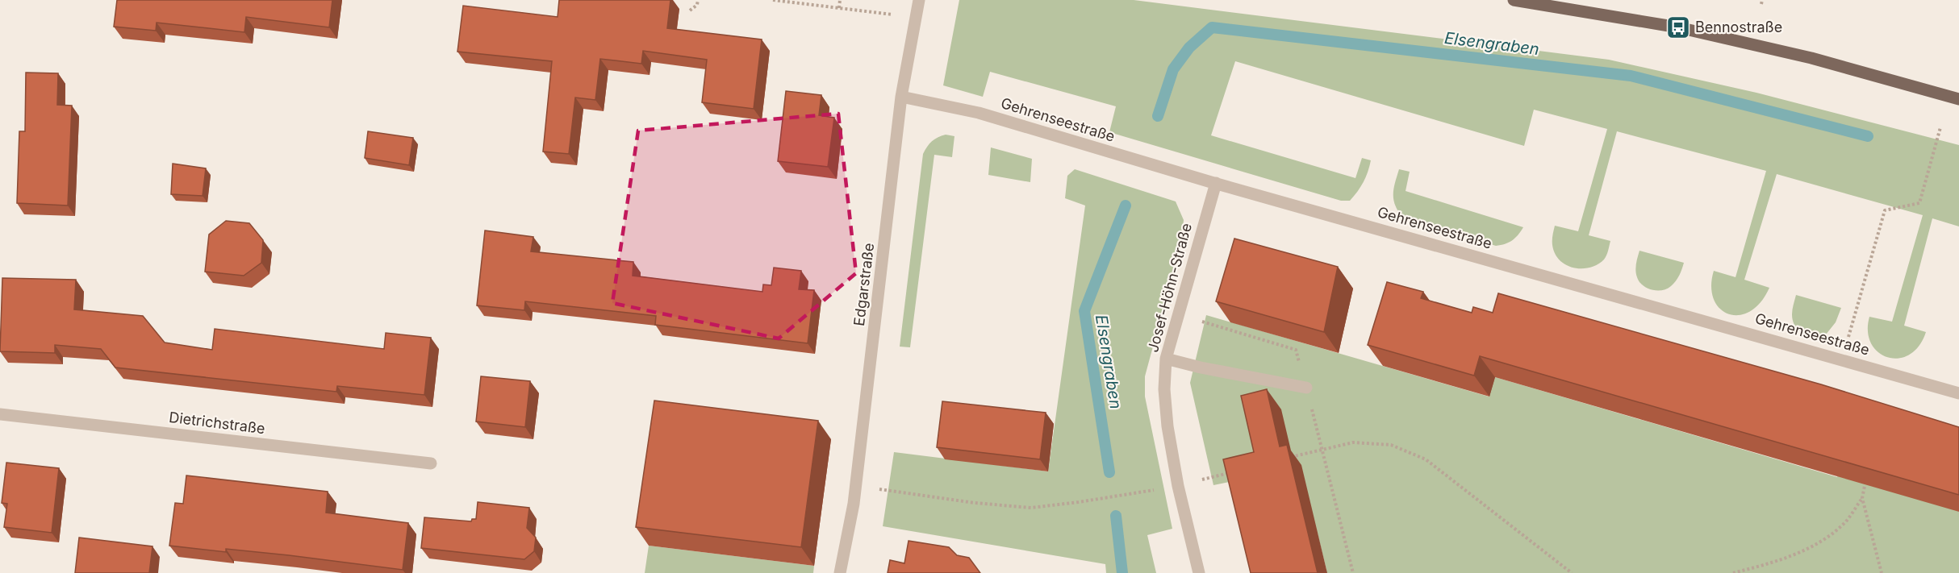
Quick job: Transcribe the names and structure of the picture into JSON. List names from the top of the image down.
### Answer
{
  "streets": {
    "street": [
      "Gehrenseestraße",
      "Edgarstraße",
      "Josef-Höhn-Straße",
      "Dietrichstraße"
    ]
  },
  "crossings": [
    ["Gehrenseestraße", "Edgarstraße"],
    ["Gehrenseestraße", "Josef-Höhn-Straße"]
  ],
  "water": ["Elsengraben"],
  "places": {
    "bus stop": ["Bennostraße"]
  }
}
